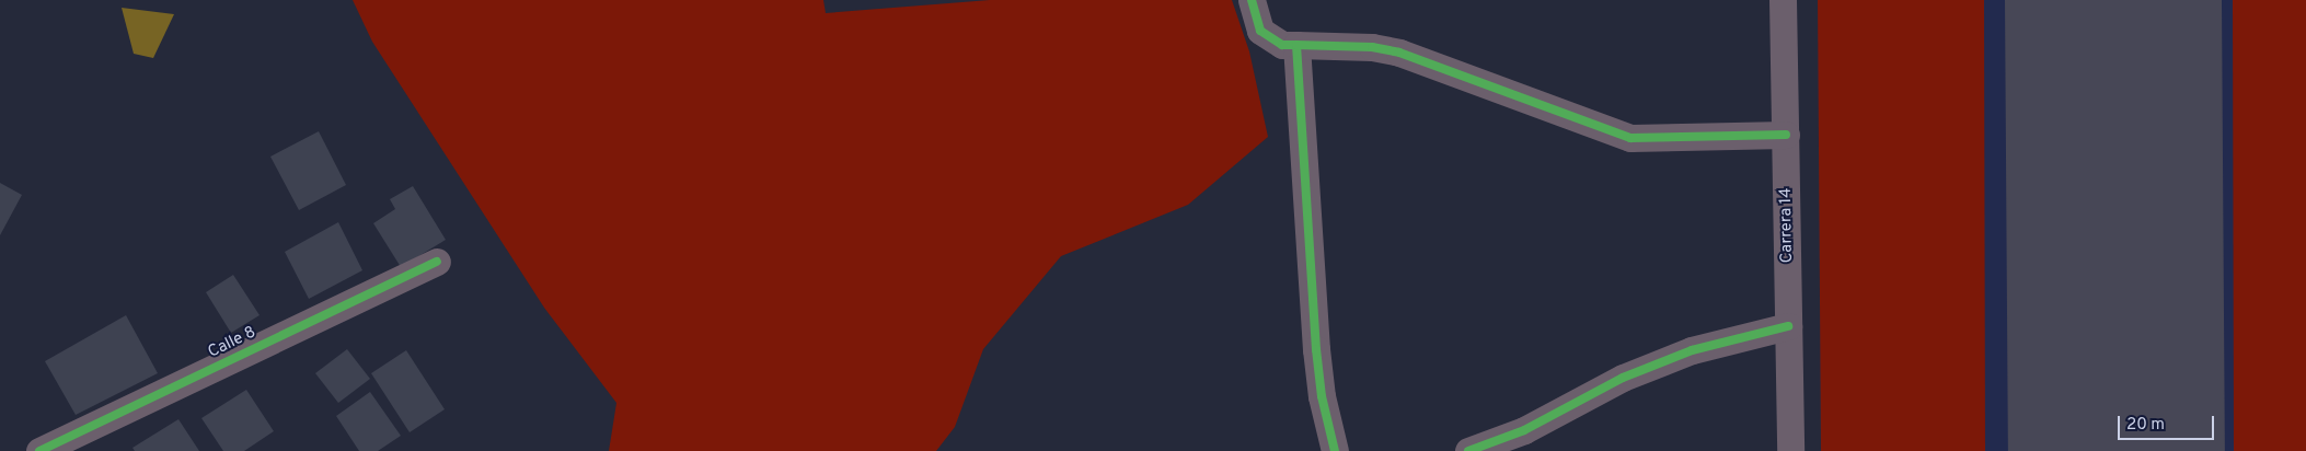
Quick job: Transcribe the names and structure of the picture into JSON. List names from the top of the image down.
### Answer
{
  "streets": {
    "street": ["Carrera 14", "Calle 8"]
  },
  "scale_bar": "20 m"
}
